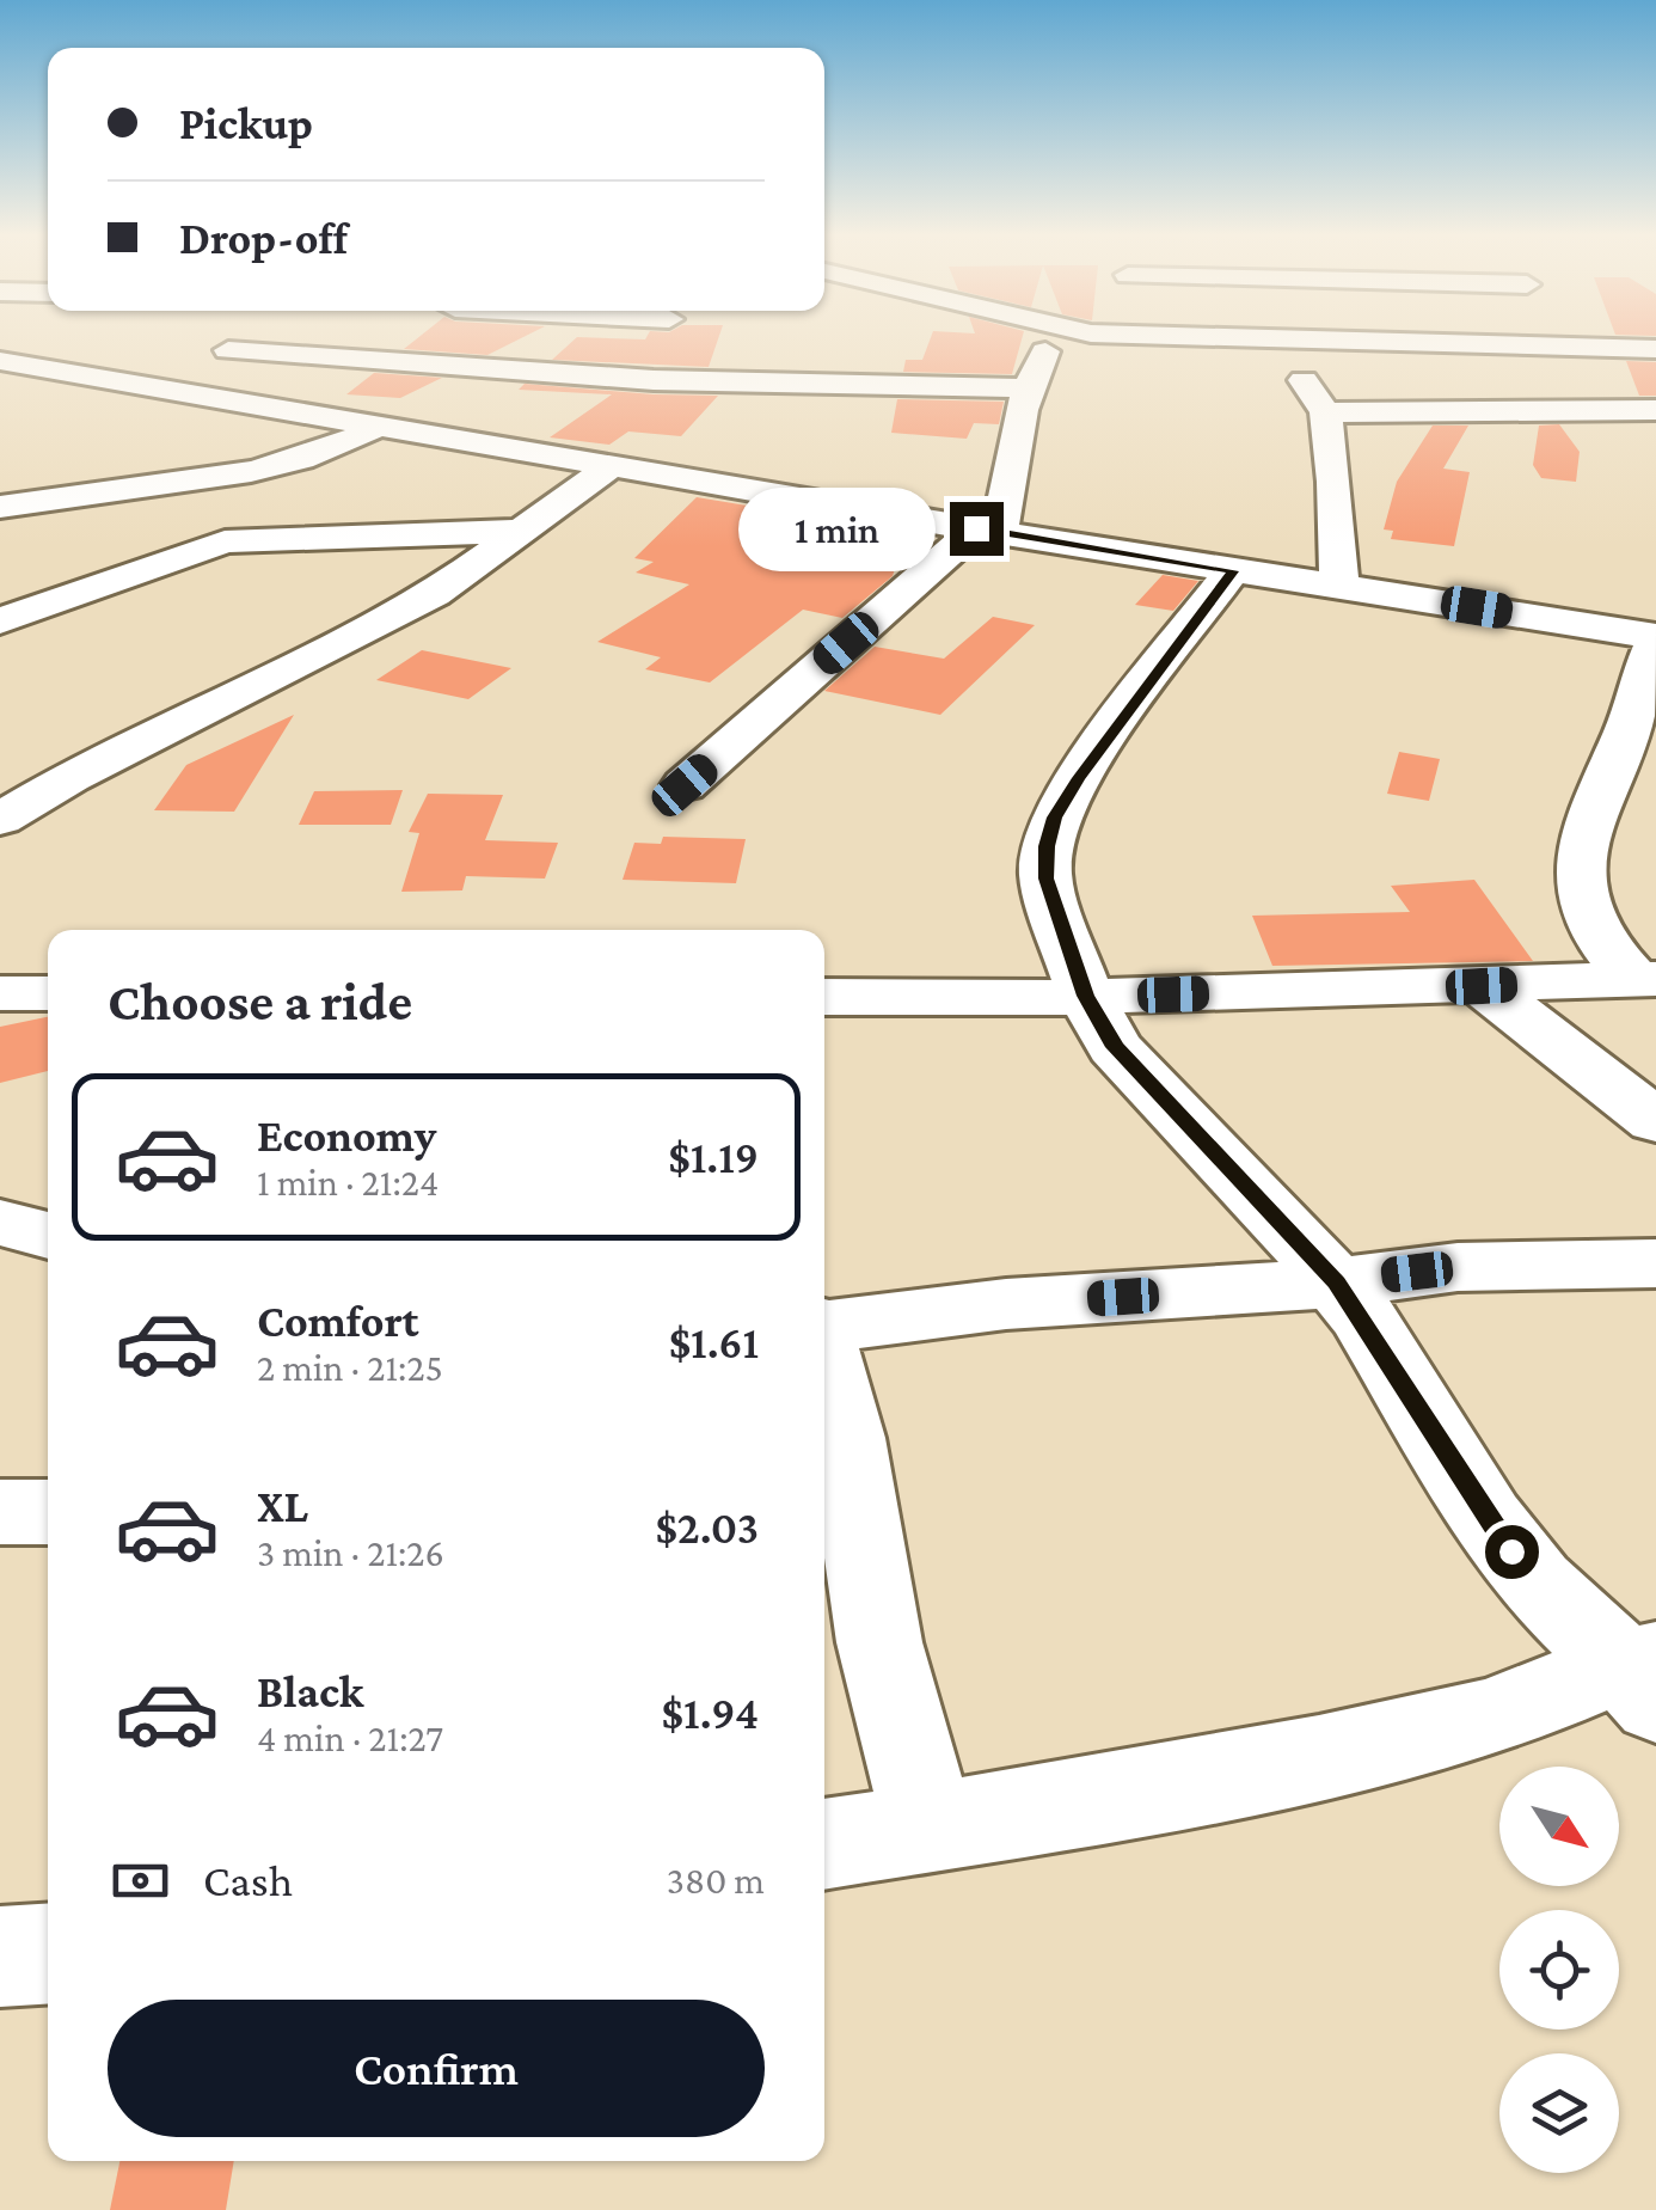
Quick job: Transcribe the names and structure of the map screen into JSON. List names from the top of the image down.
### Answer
{
  "north": "bottom right",
  "page": {
    "banner": ["Pickup", "Drop-off"],
    "bubble": "1 min",
    "heading": "Choose a ride",
    "list": [
      {
        "name": "Economy",
        "note": "1 min · 21:24",
        "value": "$1.19"
      },
      {
        "name": "Comfort",
        "note": "2 min · 21:25",
        "value": "$1.61"
      },
      {
        "name": "XL",
        "note": "3 min · 21:26",
        "value": "$2.03"
      },
      {
        "name": "Black",
        "note": "4 min · 21:27",
        "value": "$1.94"
      }
    ],
    "pay": ["Cash", "380 m"],
    "buttons": "Confirm"
  }
}
